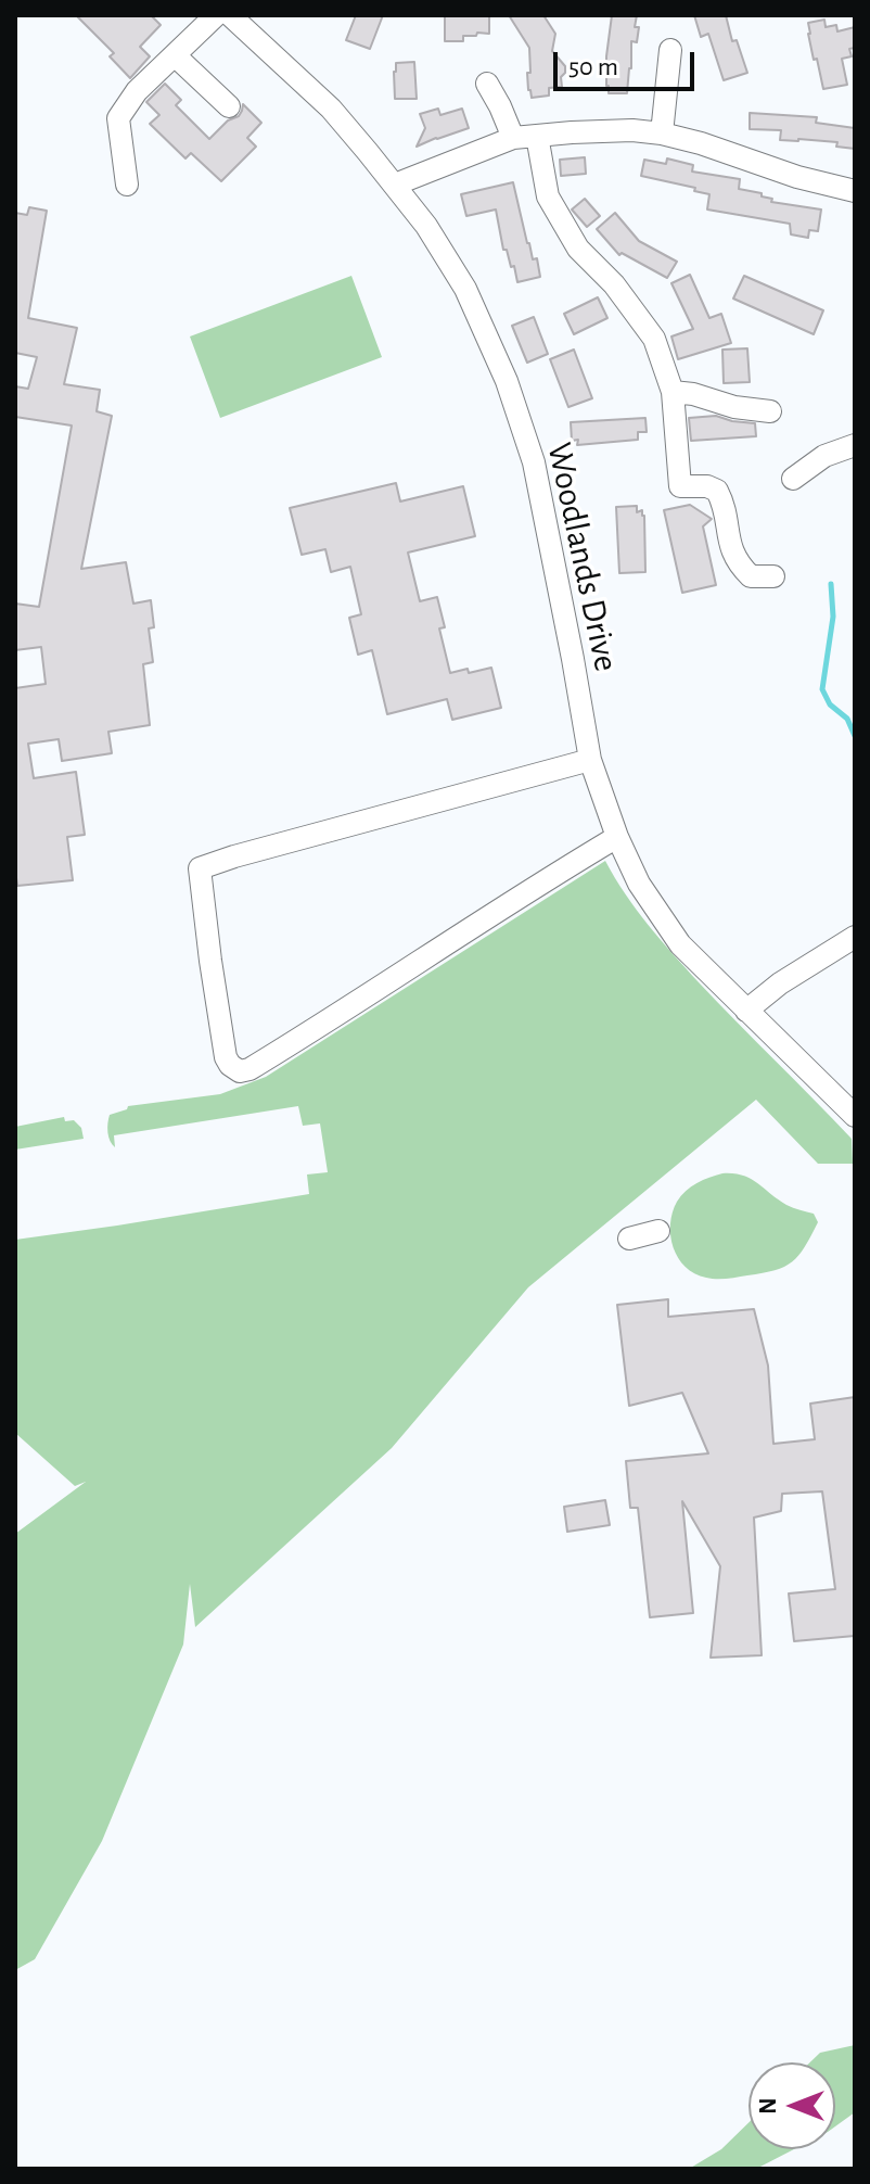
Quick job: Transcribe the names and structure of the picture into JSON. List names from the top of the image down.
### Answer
{
  "streets": {
    "street": ["Woodlands Drive"]
  },
  "scale_bar": "50 m",
  "north": "left"
}
